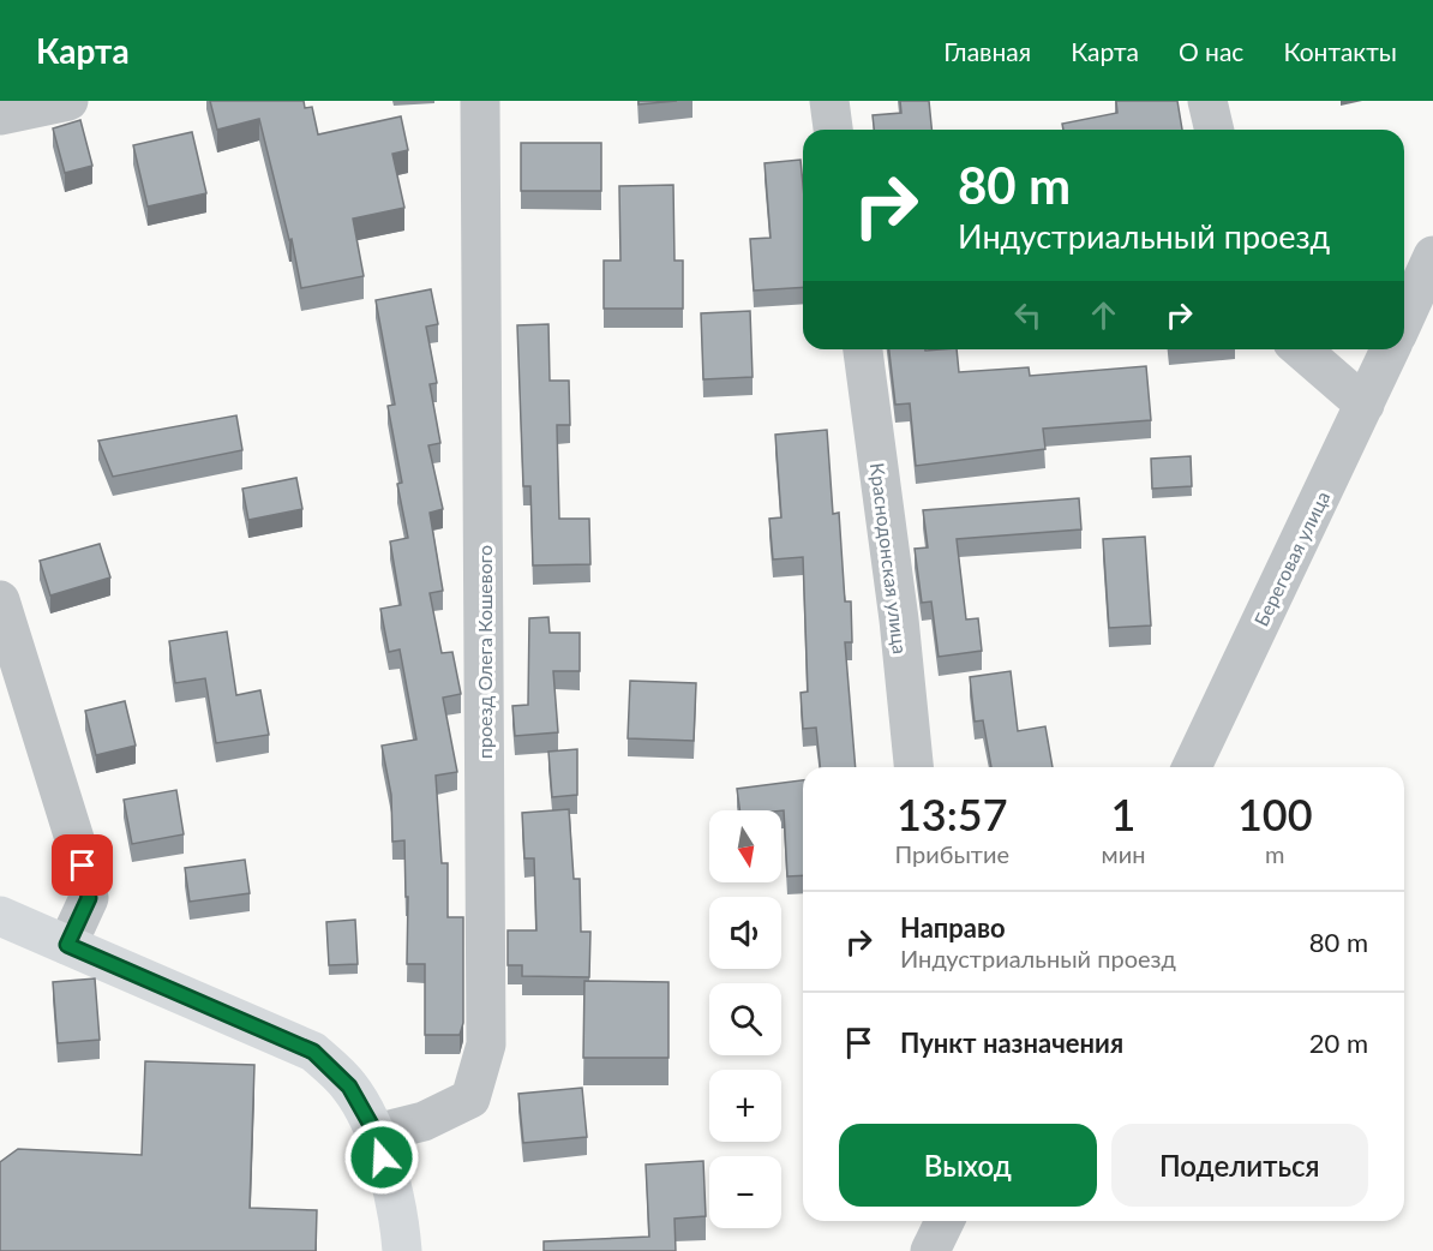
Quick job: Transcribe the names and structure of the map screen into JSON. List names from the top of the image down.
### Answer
{
  "streets": {
    "street": ["Краснодонская улица", "Береговая улица", "проезд Олега Кошевого"]
  },
  "north": "bottom",
  "page": {
    "header": "Карта",
    "nav": [
      "Главная",
      "Карта",
      "О нас",
      "Контакты"
    ],
    "turn": ["80 m", "Индустриальный проезд"],
    "eta": [
      "13:57",
      "Прибытие",
      "1",
      "мин",
      "100",
      "m"
    ],
    "map_buttons": ["+", "−"],
    "list": [
      {
        "name": "Направо",
        "note": "Индустриальный проезд",
        "value": "80 m"
      },
      {
        "name": "Пункт назначения",
        "value": "20 m"
      }
    ],
    "buttons": ["Выход", "Поделиться"]
  }
}
